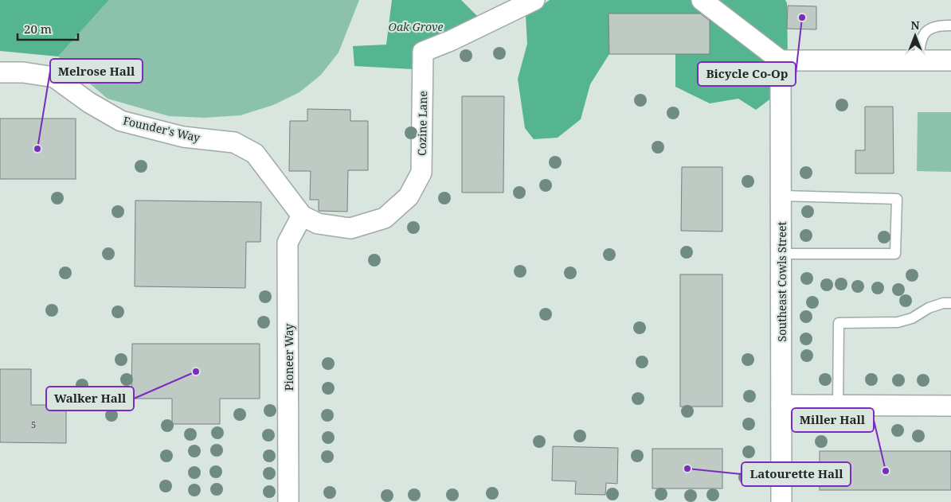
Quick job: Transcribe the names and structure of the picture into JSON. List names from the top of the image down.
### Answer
{
  "streets": {
    "street": [
      "Cozine Lane",
      "Founder's Way",
      "Southeast Cowls Street",
      "Pioneer Way"
    ]
  },
  "crossings": [
    ["Cozine Lane", "Founder's Way"],
    ["Cozine Lane", "Pioneer Way"],
    ["Founder's Way", "Pioneer Way"]
  ],
  "parks": ["Oak Grove"],
  "places": [
    "Bicycle Co-Op",
    "Melrose Hall",
    "Walker Hall",
    "Latourette Hall",
    "Miller Hall"
  ],
  "house_numbers": ["5"],
  "scale_bar": "20 m",
  "north": "top"
}
